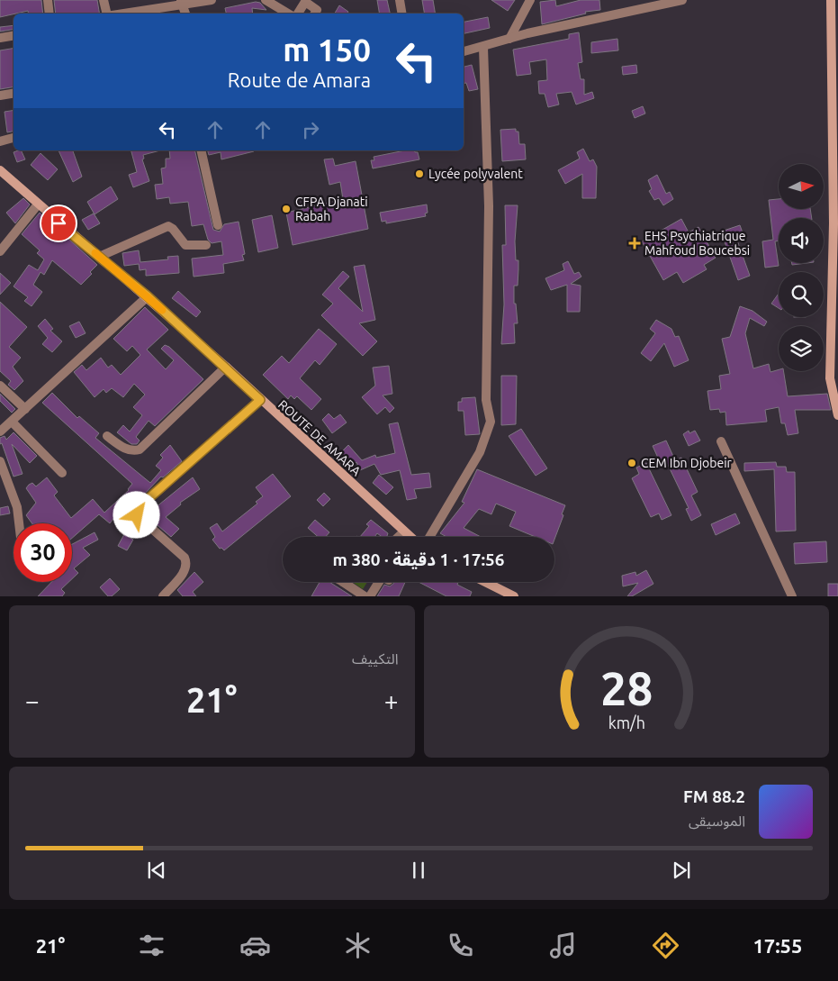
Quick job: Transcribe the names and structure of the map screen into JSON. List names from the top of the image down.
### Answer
{
  "streets": {
    "street": ["ROUTE DE AMARA"]
  },
  "places": {
    "other": ["Lycée polyvalent", "CFPA Djanati Rabah", "CEM Ibn Djobeir"],
    "health": ["EHS Psychiatrique Mahfoud Boucebsi"]
  },
  "north": "right",
  "page": {
    "turn": ["150 m", "Route de Amara"],
    "limit": "30",
    "trip": "17:56 · 1 دقيقة · 380 m",
    "tile": "التكييف",
    "heat": ["−", "21°", "+"],
    "song": ["88.2 FM", "الموسيقى"],
    "tabs": ["17:55", "21°"],
    "gauge": ["28", "km/h"]
  }
}
